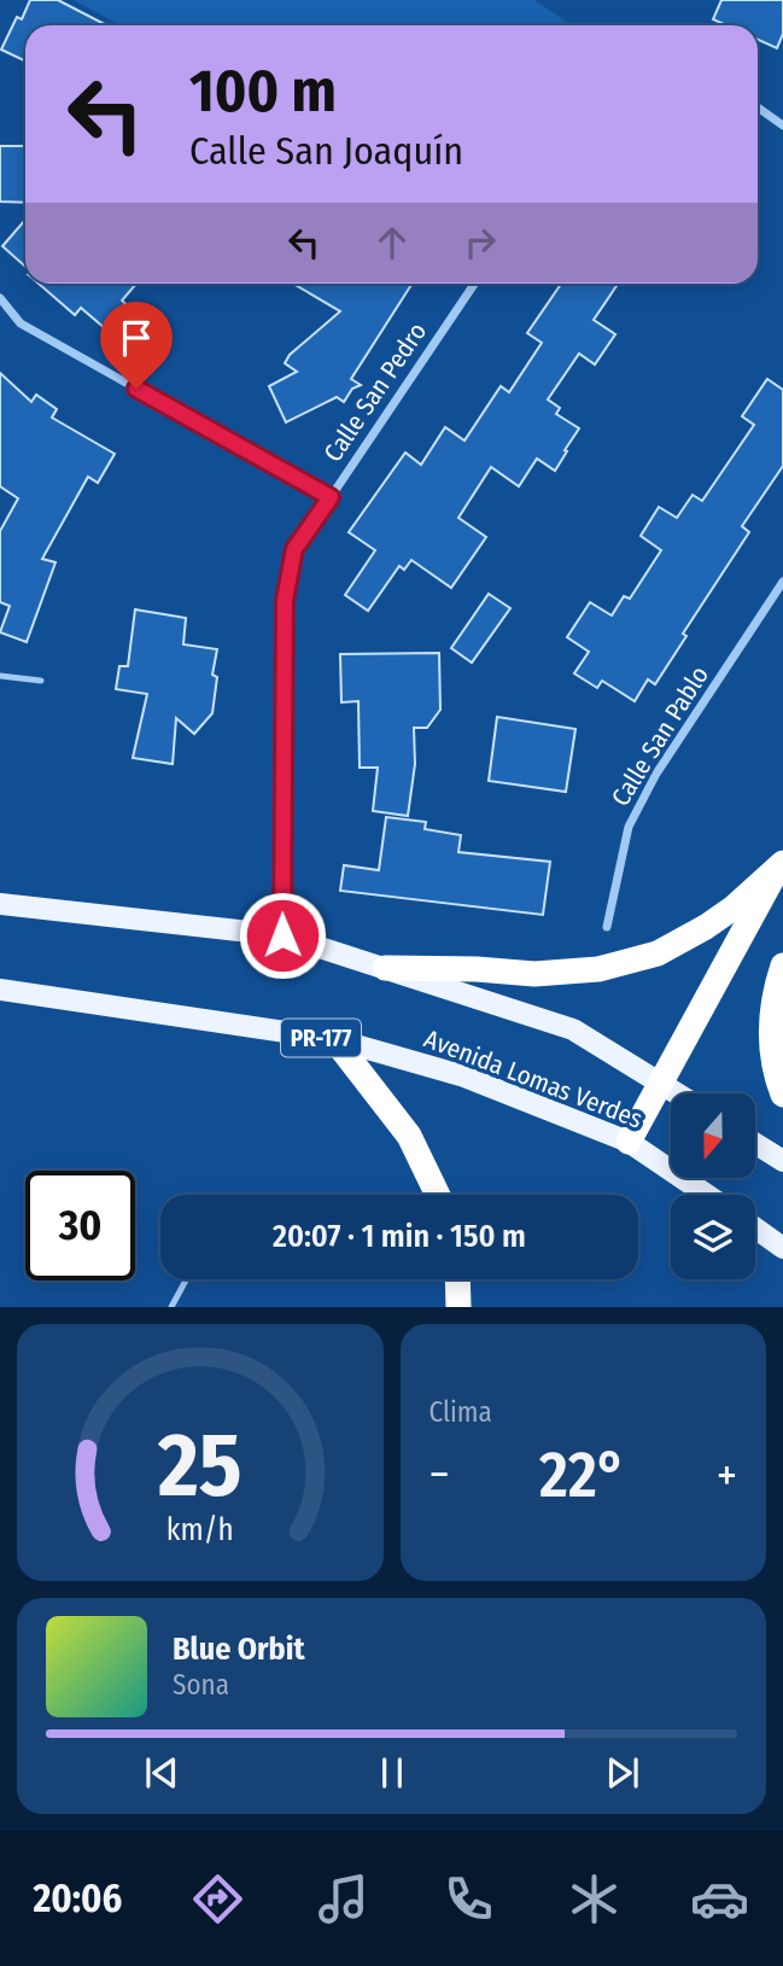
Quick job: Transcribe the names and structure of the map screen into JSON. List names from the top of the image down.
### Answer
{
  "streets": {
    "main road": ["PR-177", "Avenida Lomas Verdes"],
    "street": ["Calle San Pedro", "Calle San Pablo"]
  },
  "crossings": [
    ["Calle San Pedro", "Avenida Lomas Verdes"]
  ],
  "north": "bottom",
  "page": {
    "turn": ["100 m", "Calle San Joaquín"],
    "limit": "30",
    "trip": "20:07 · 1 min · 150 m",
    "tile": "Clima",
    "heat": ["−", "22°", "+"],
    "song": ["Blue Orbit", "Sona"],
    "tabs": "20:06",
    "gauge": ["25", "km/h"]
  }
}
